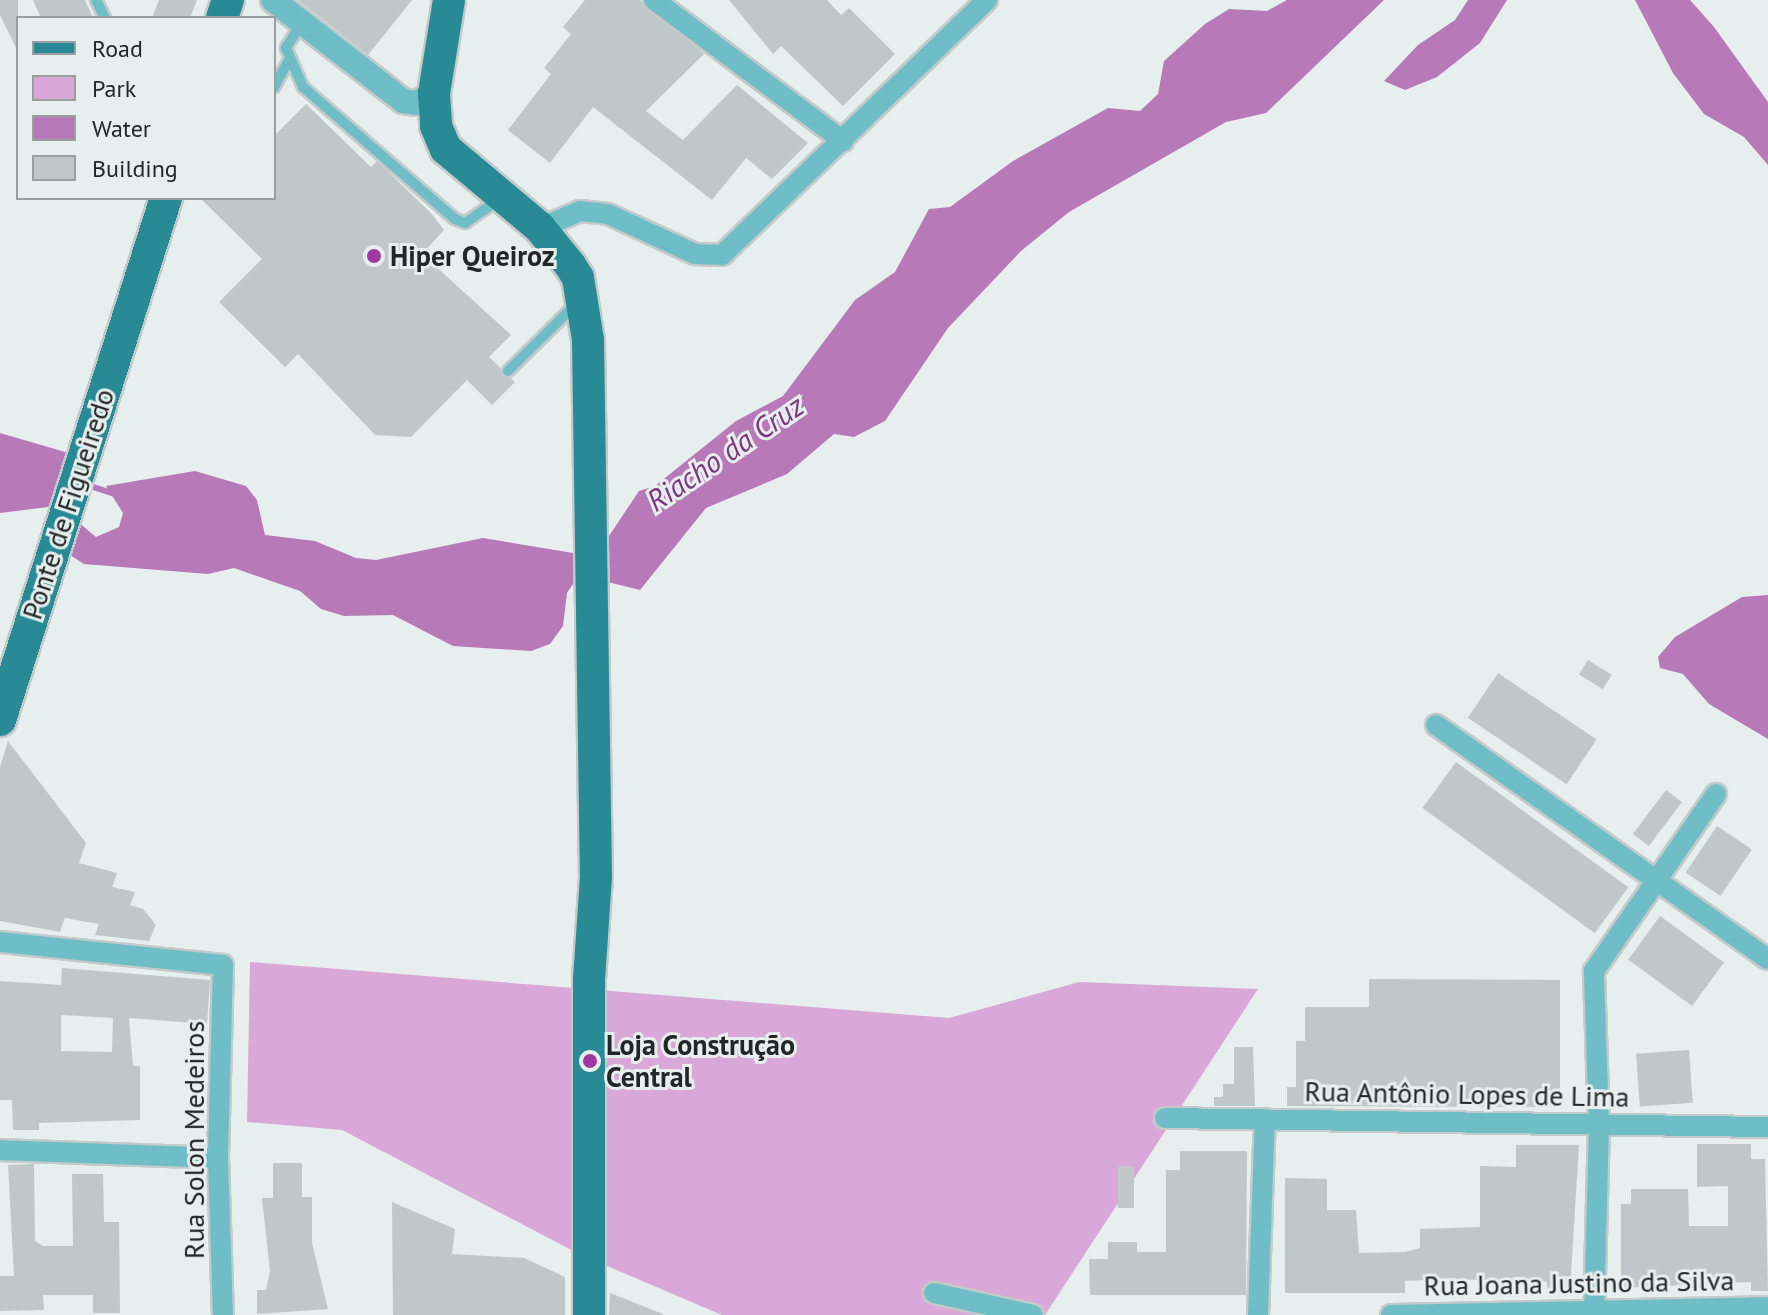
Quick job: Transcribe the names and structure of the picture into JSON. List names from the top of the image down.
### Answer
{
  "streets": {
    "main road": ["Ponte de Figueiredo"],
    "street": ["Rua Antônio Lopes de Lima", "Rua Solon Medeiros", "Rua Joana Justino da Silva"]
  },
  "water": ["Riacho da Cruz"],
  "places": ["Hiper Queiroz", "Loja Construção Central"],
  "legend": [
    "Road",
    "Park",
    "Water",
    "Building"
  ]
}
